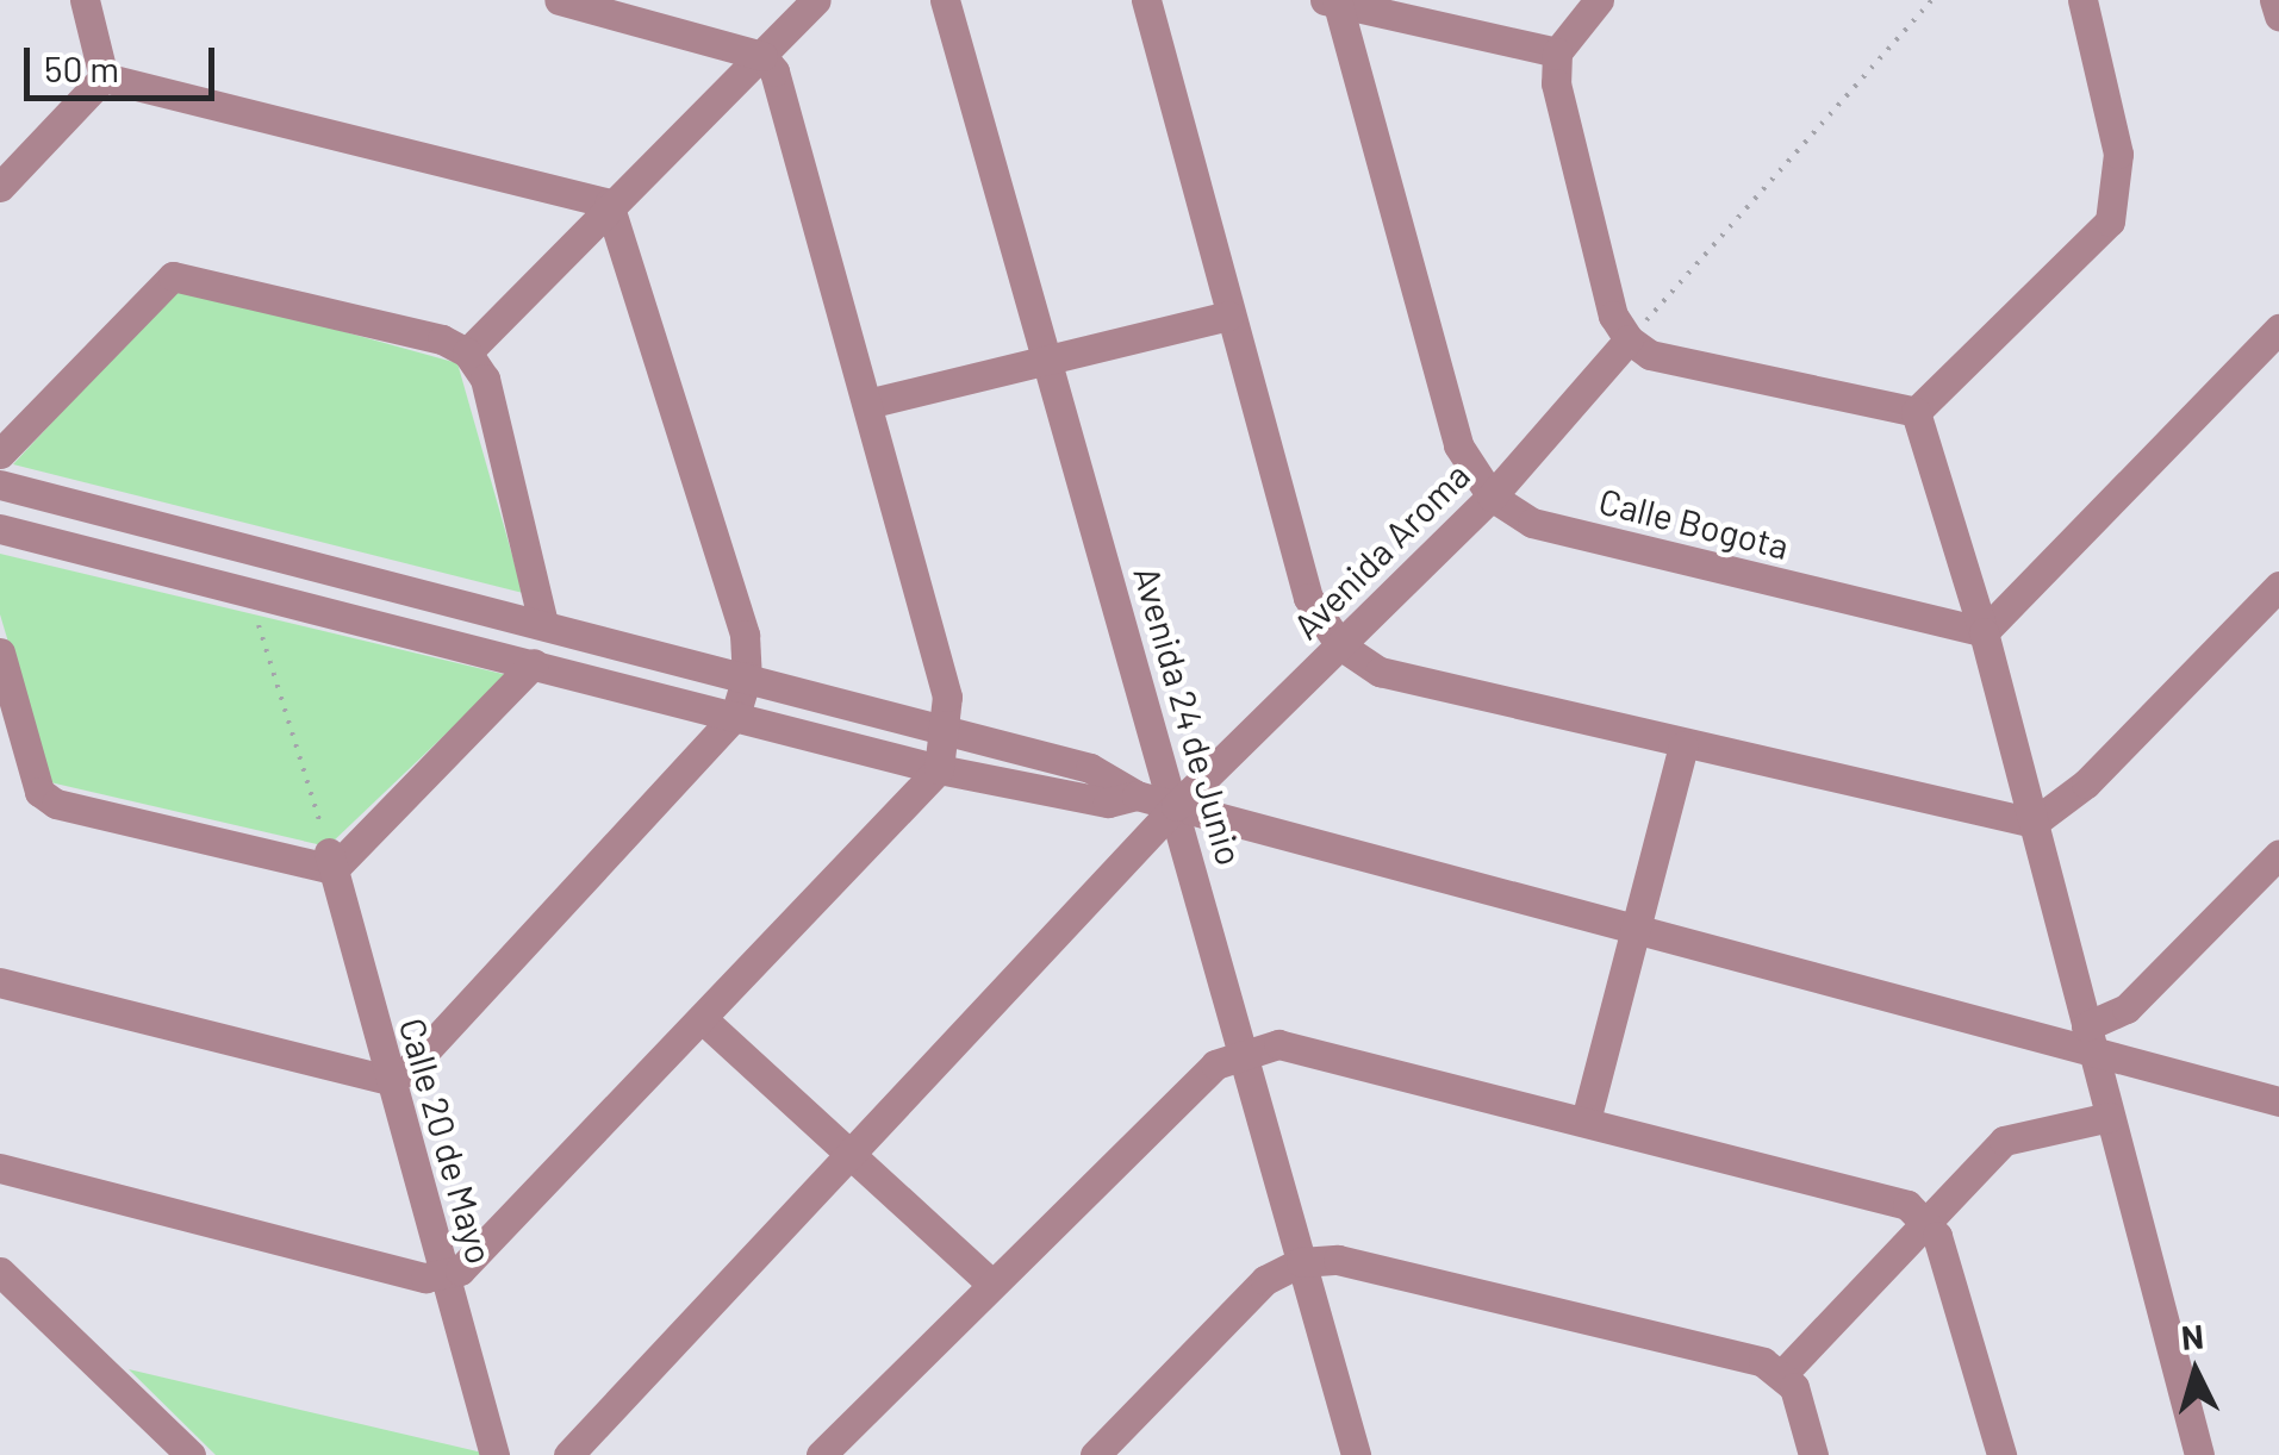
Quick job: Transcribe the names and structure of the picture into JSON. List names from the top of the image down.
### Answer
{
  "streets": {
    "street": [
      "Calle Bogota",
      "Avenida Aroma",
      "Avenida 24 de Junio",
      "Calle 20 de Mayo"
    ]
  },
  "crossings": [
    ["Calle Bogota", "Avenida Aroma"],
    ["Avenida Aroma", "Avenida 24 de Junio"]
  ],
  "scale_bar": "50 m",
  "north": "top"
}
